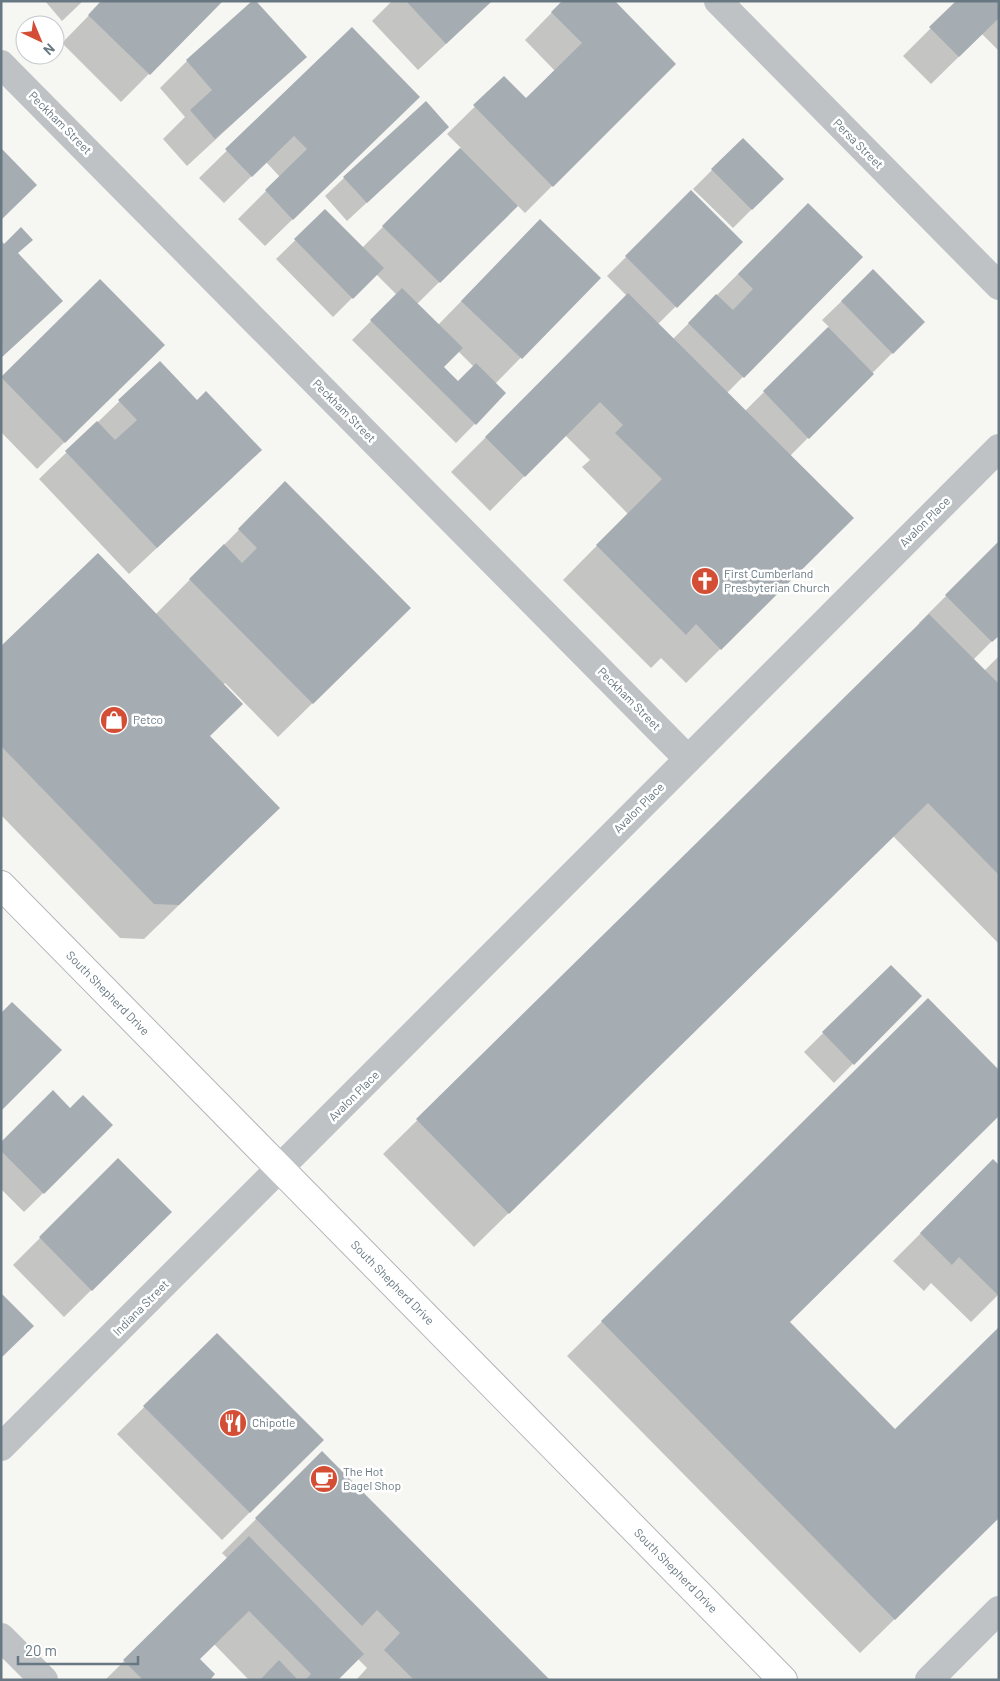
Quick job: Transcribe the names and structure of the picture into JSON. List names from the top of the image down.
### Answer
{
  "streets": {
    "main road": ["South Shepherd Drive"],
    "street": [
      "Peckham Street",
      "Persa Street",
      "Avalon Place",
      "Indiana Street"
    ]
  },
  "crossings": [
    ["Peckham Street", "Avalon Place"],
    ["Avalon Place", "South Shepherd Drive"],
    ["Avalon Place", "Indiana Street"],
    ["South Shepherd Drive", "Indiana Street"]
  ],
  "places": {
    "church": ["First Cumberland Presbyterian Church"],
    "shop": ["Petco"],
    "restaurant": ["Chipotle"],
    "cafe": ["The Hot Bagel Shop"]
  },
  "scale_bar": "20 m",
  "north": "bottom right"
}
